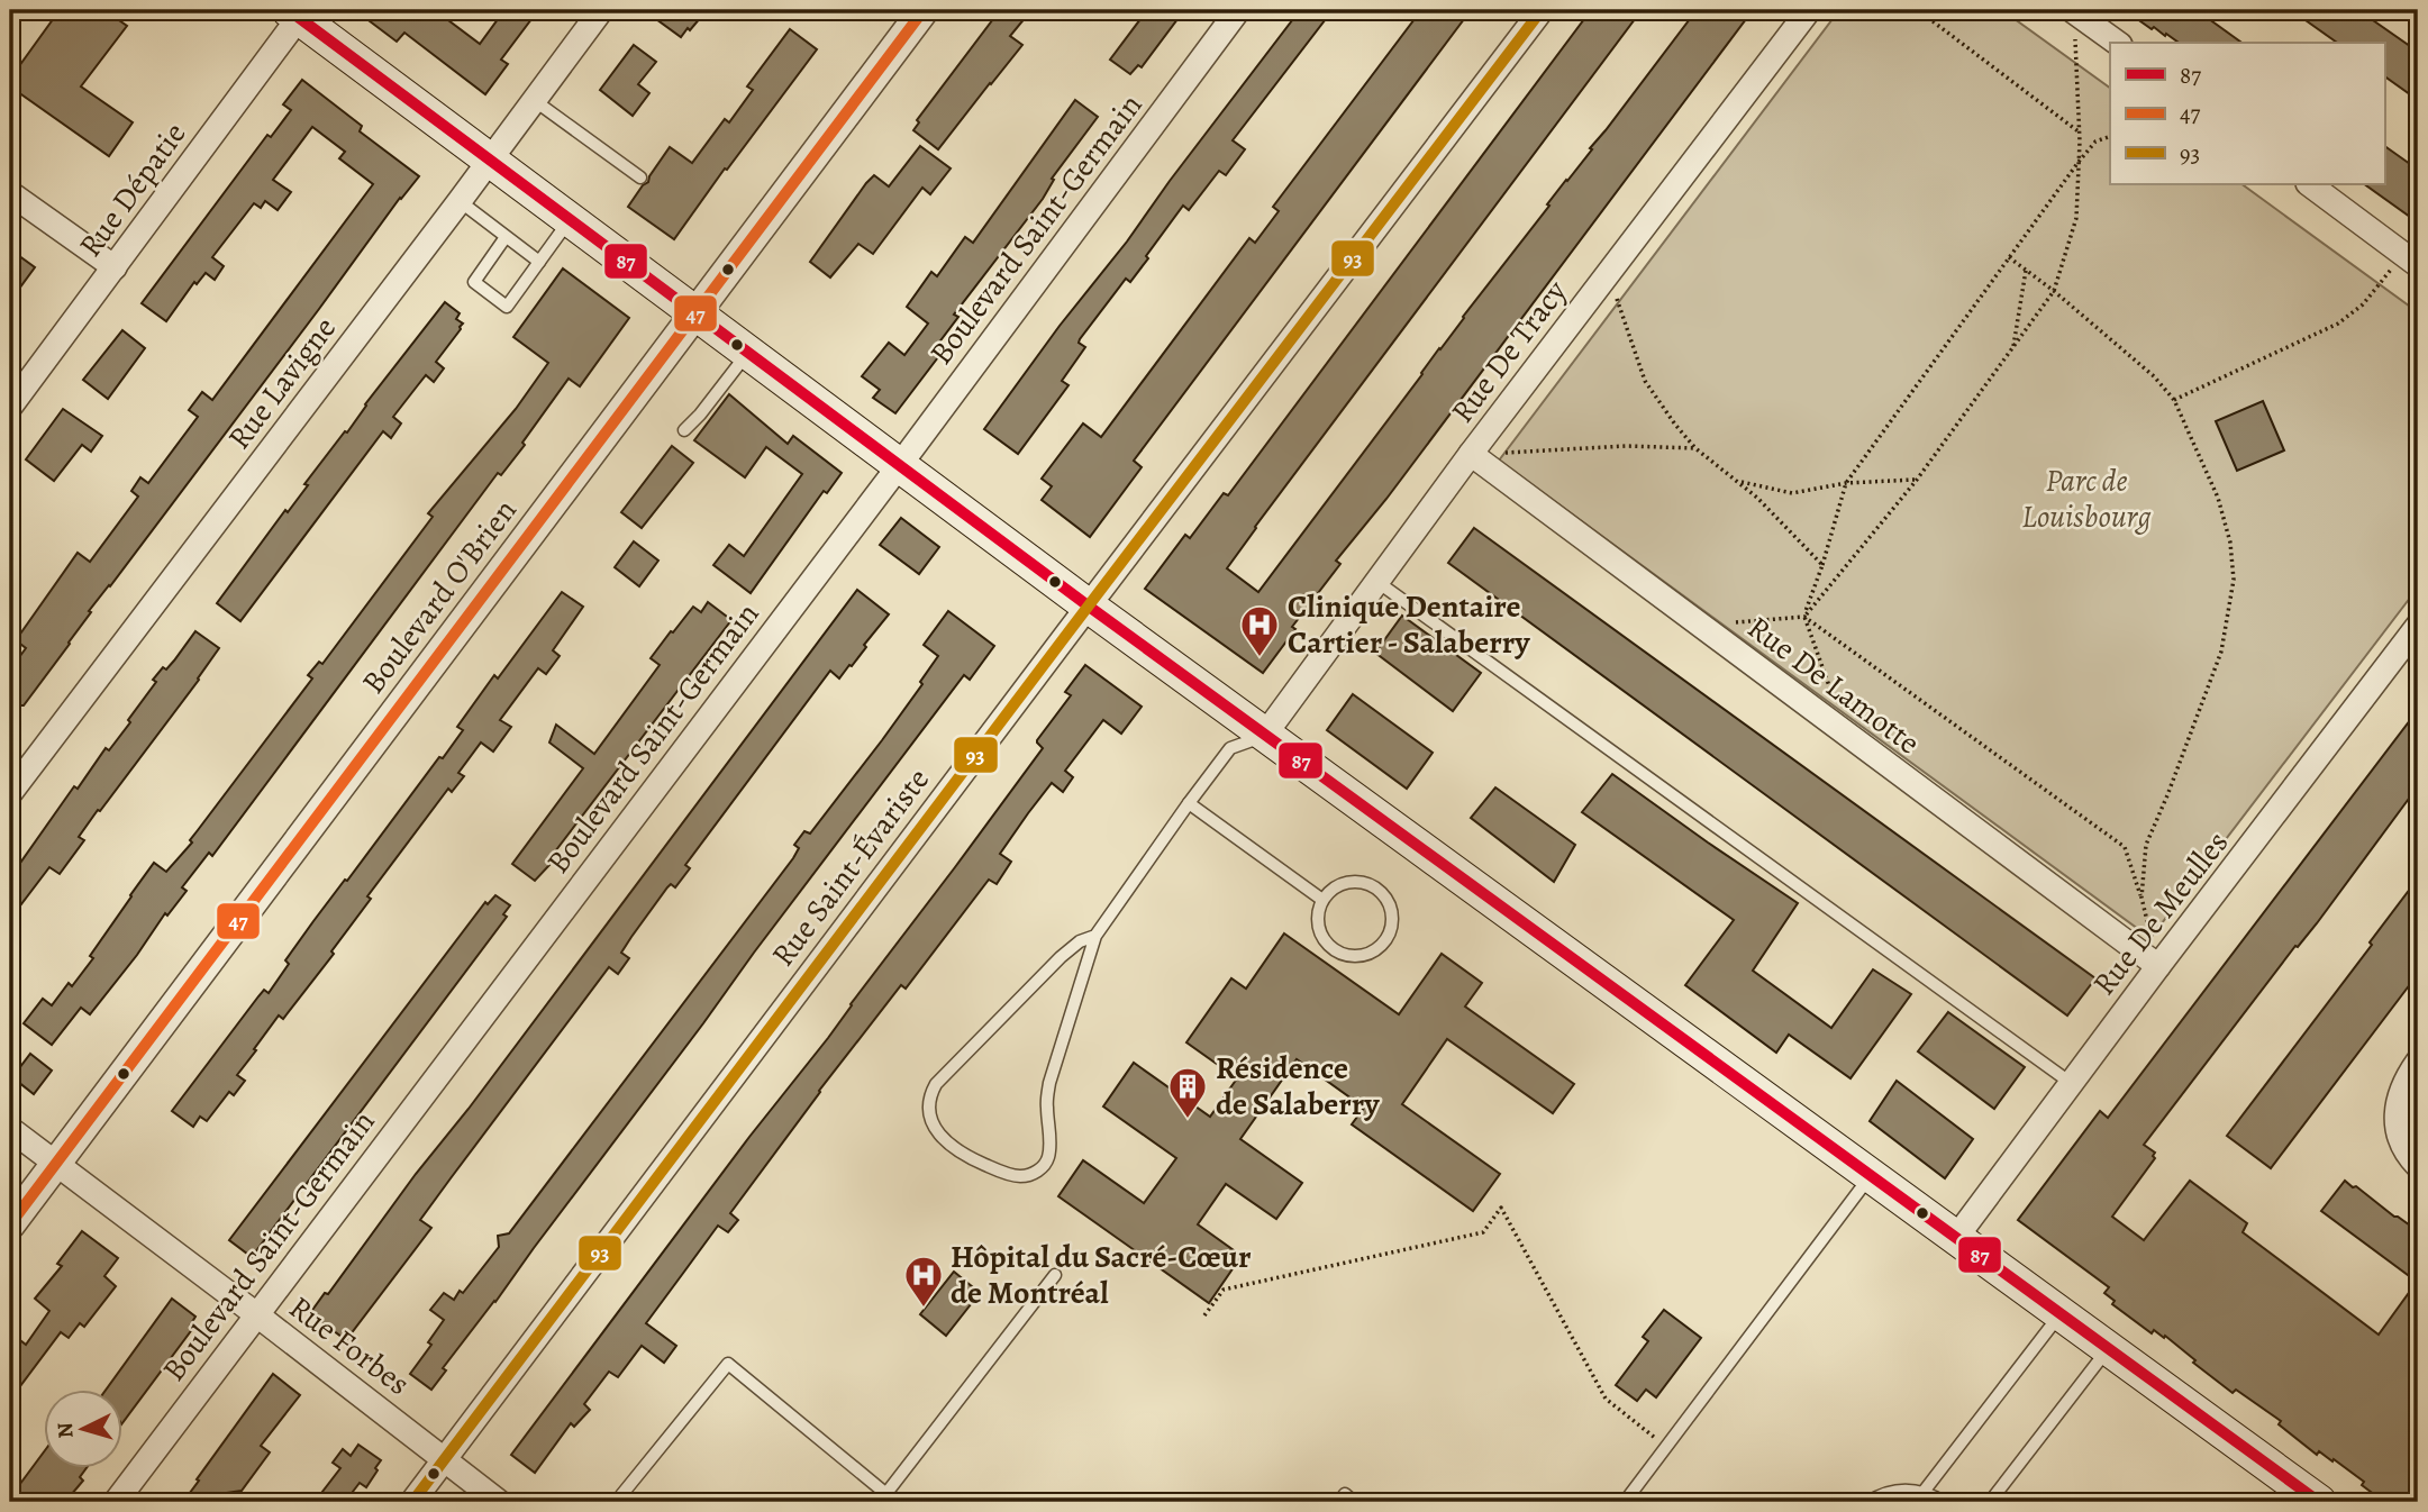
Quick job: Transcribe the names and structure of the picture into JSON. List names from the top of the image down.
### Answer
{
  "streets": {
    "street": [
      "Rue Dépatie",
      "Boulevard Saint-Germain",
      "Rue De Tracy",
      "Rue Lavigne",
      "Boulevard O'Brien",
      "Rue De Lamotte",
      "Rue Saint-Évariste",
      "Rue De Meulles",
      "Rue Forbes"
    ]
  },
  "crossings": [
    ["Boulevard Saint-Germain", "Rue Forbes"],
    ["Rue De Tracy", "Rue De Lamotte"],
    ["Boulevard O'Brien", "Rue Forbes"],
    ["Rue De Lamotte", "Rue De Meulles"],
    ["Rue Saint-Évariste", "Rue Forbes"]
  ],
  "parks": ["Parc de Louisbourg"],
  "places": {
    "hospital": ["Clinique Dentaire Cartier - Salaberry", "Hôpital du Sacré-Cœur de Montréal"],
    "building": ["Résidence de Salaberry"]
  },
  "lines": ["transit line 87", "transit line 47", "transit line 93"],
  "legend": ["87", "47", "93"],
  "north": "left"
}
